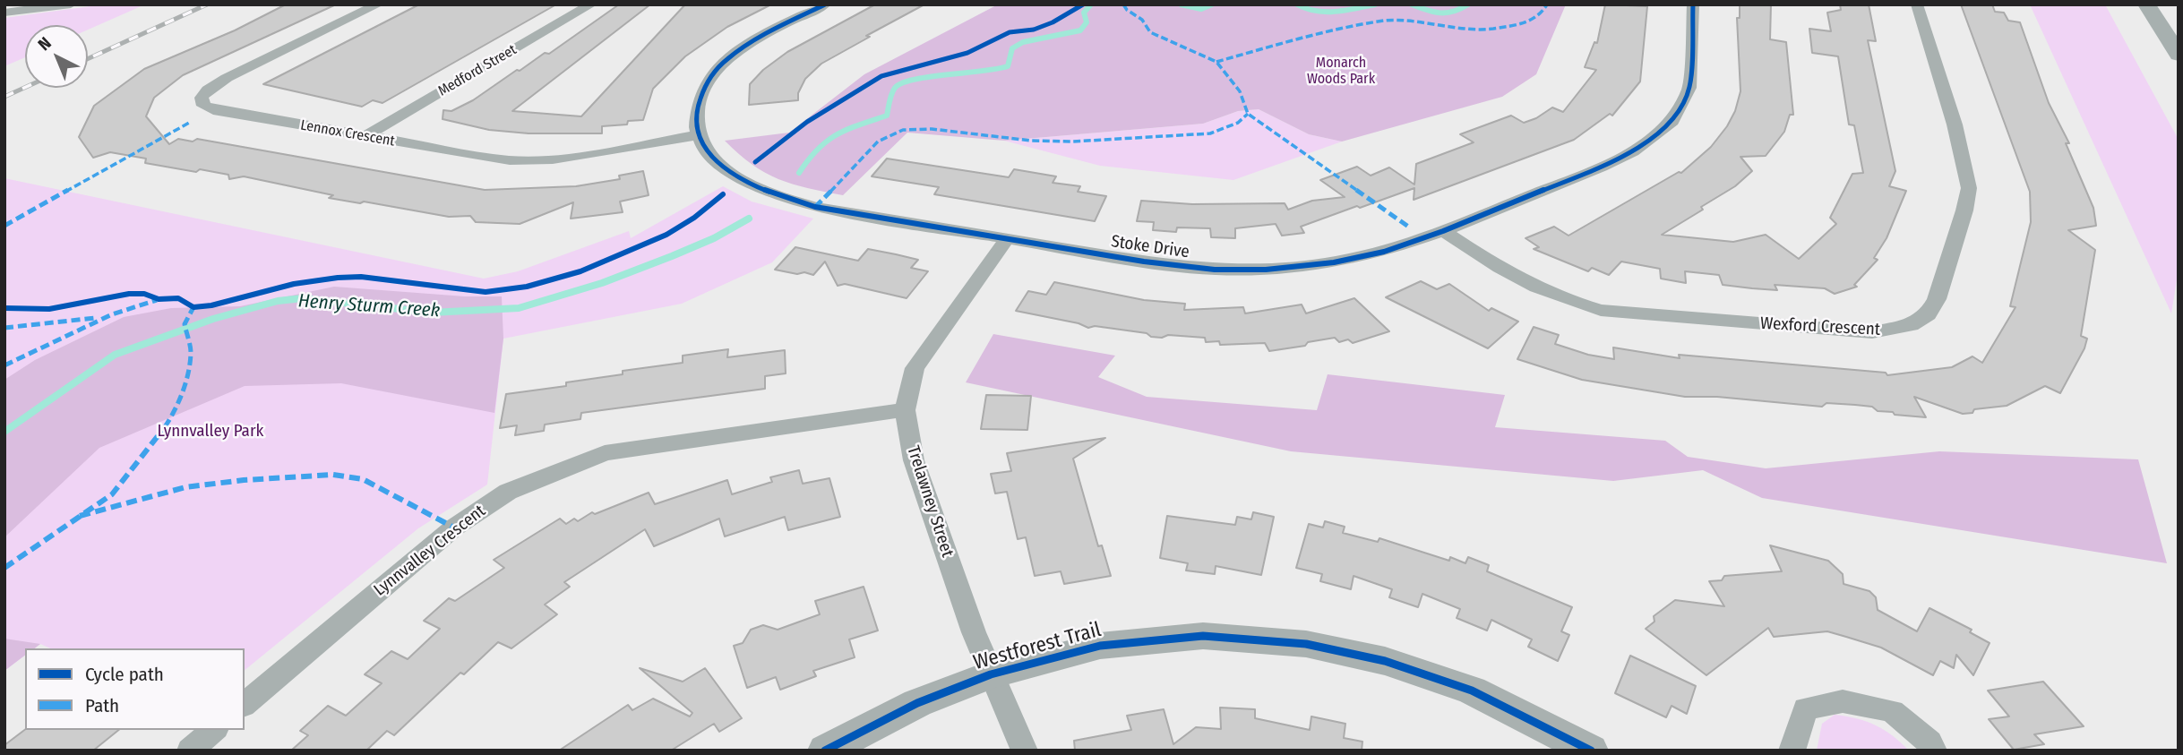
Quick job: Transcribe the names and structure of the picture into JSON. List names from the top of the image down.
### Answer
{
  "streets": {
    "street": [
      "Medford Street",
      "Lennox Crescent",
      "Stoke Drive",
      "Wexford Crescent",
      "Trelawney Street",
      "Lynnvalley Crescent",
      "Westforest Trail"
    ]
  },
  "crossings": [
    ["Medford Street", "Lennox Crescent"],
    ["Lennox Crescent", "Stoke Drive"],
    ["Stoke Drive", "Wexford Crescent"],
    ["Stoke Drive", "Trelawney Street"],
    ["Trelawney Street", "Lynnvalley Crescent"],
    ["Trelawney Street", "Westforest Trail"]
  ],
  "water": ["Henry Sturm Creek"],
  "parks": ["Monarch Woods Park", "Lynnvalley Park"],
  "legend": ["Cycle path", "Path"],
  "north": "top left"
}
